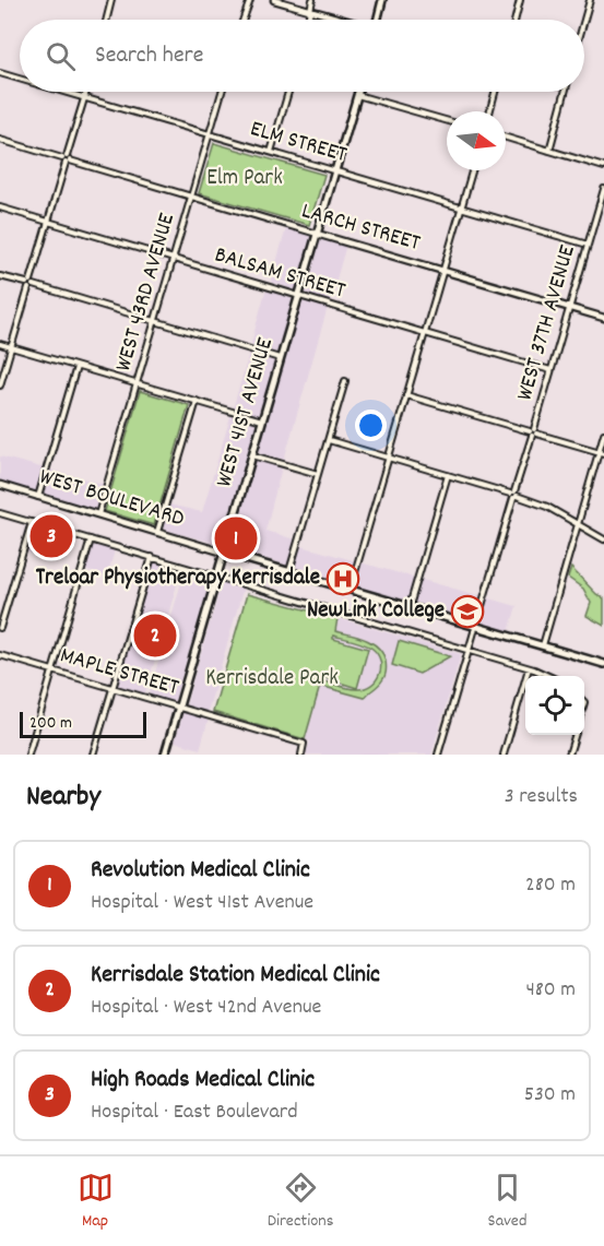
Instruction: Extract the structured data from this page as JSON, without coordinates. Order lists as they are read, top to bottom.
{
  "streets": {
    "main road": ["WEST 41ST AVENUE", "WEST BOULEVARD"],
    "street": [
      "ELM STREET",
      "LARCH STREET",
      "BALSAM STREET",
      "WEST 43RD AVENUE",
      "WEST 37TH AVENUE",
      "MAPLE STREET"
    ]
  },
  "crossings": [
    ["ELM STREET", "WEST 43RD AVENUE"],
    ["ELM STREET", "WEST 37TH AVENUE"],
    ["ELM STREET", "WEST 41ST AVENUE"],
    ["LARCH STREET", "WEST 43RD AVENUE"],
    ["LARCH STREET", "WEST 37TH AVENUE"],
    ["LARCH STREET", "WEST 41ST AVENUE"],
    ["BALSAM STREET", "WEST 43RD AVENUE"],
    ["BALSAM STREET", "WEST 37TH AVENUE"],
    ["BALSAM STREET", "WEST 41ST AVENUE"],
    ["WEST 43RD AVENUE", "WEST BOULEVARD"],
    ["WEST 37TH AVENUE", "WEST BOULEVARD"],
    ["WEST 41ST AVENUE", "WEST BOULEVARD"],
    ["WEST 41ST AVENUE", "MAPLE STREET"]
  ],
  "parks": ["Elm Park", "Kerrisdale Park"],
  "places": {
    "hospital": ["Treloar Physiotherapy Kerrisdale"],
    "school or university": ["NewLink College"]
  },
  "scale_bar": "200 m",
  "north": "right",
  "page": {
    "search": "Search here",
    "pins": ["3", "1", "2"],
    "scale": "200 m",
    "heading": ["Nearby", "3 results"],
    "list": [
      {
        "mark": "1",
        "name": "Revolution Medical Clinic",
        "note": "Hospital · West 41st Avenue",
        "value": "280 m"
      },
      {
        "mark": "2",
        "name": "Kerrisdale Station Medical Clinic",
        "note": "Hospital · West 42nd Avenue",
        "value": "480 m"
      },
      {
        "mark": "3",
        "name": "High Roads Medical Clinic",
        "note": "Hospital · East Boulevard",
        "value": "530 m"
      }
    ],
    "nav": ["Map", "Directions", "Saved"]
  }
}
